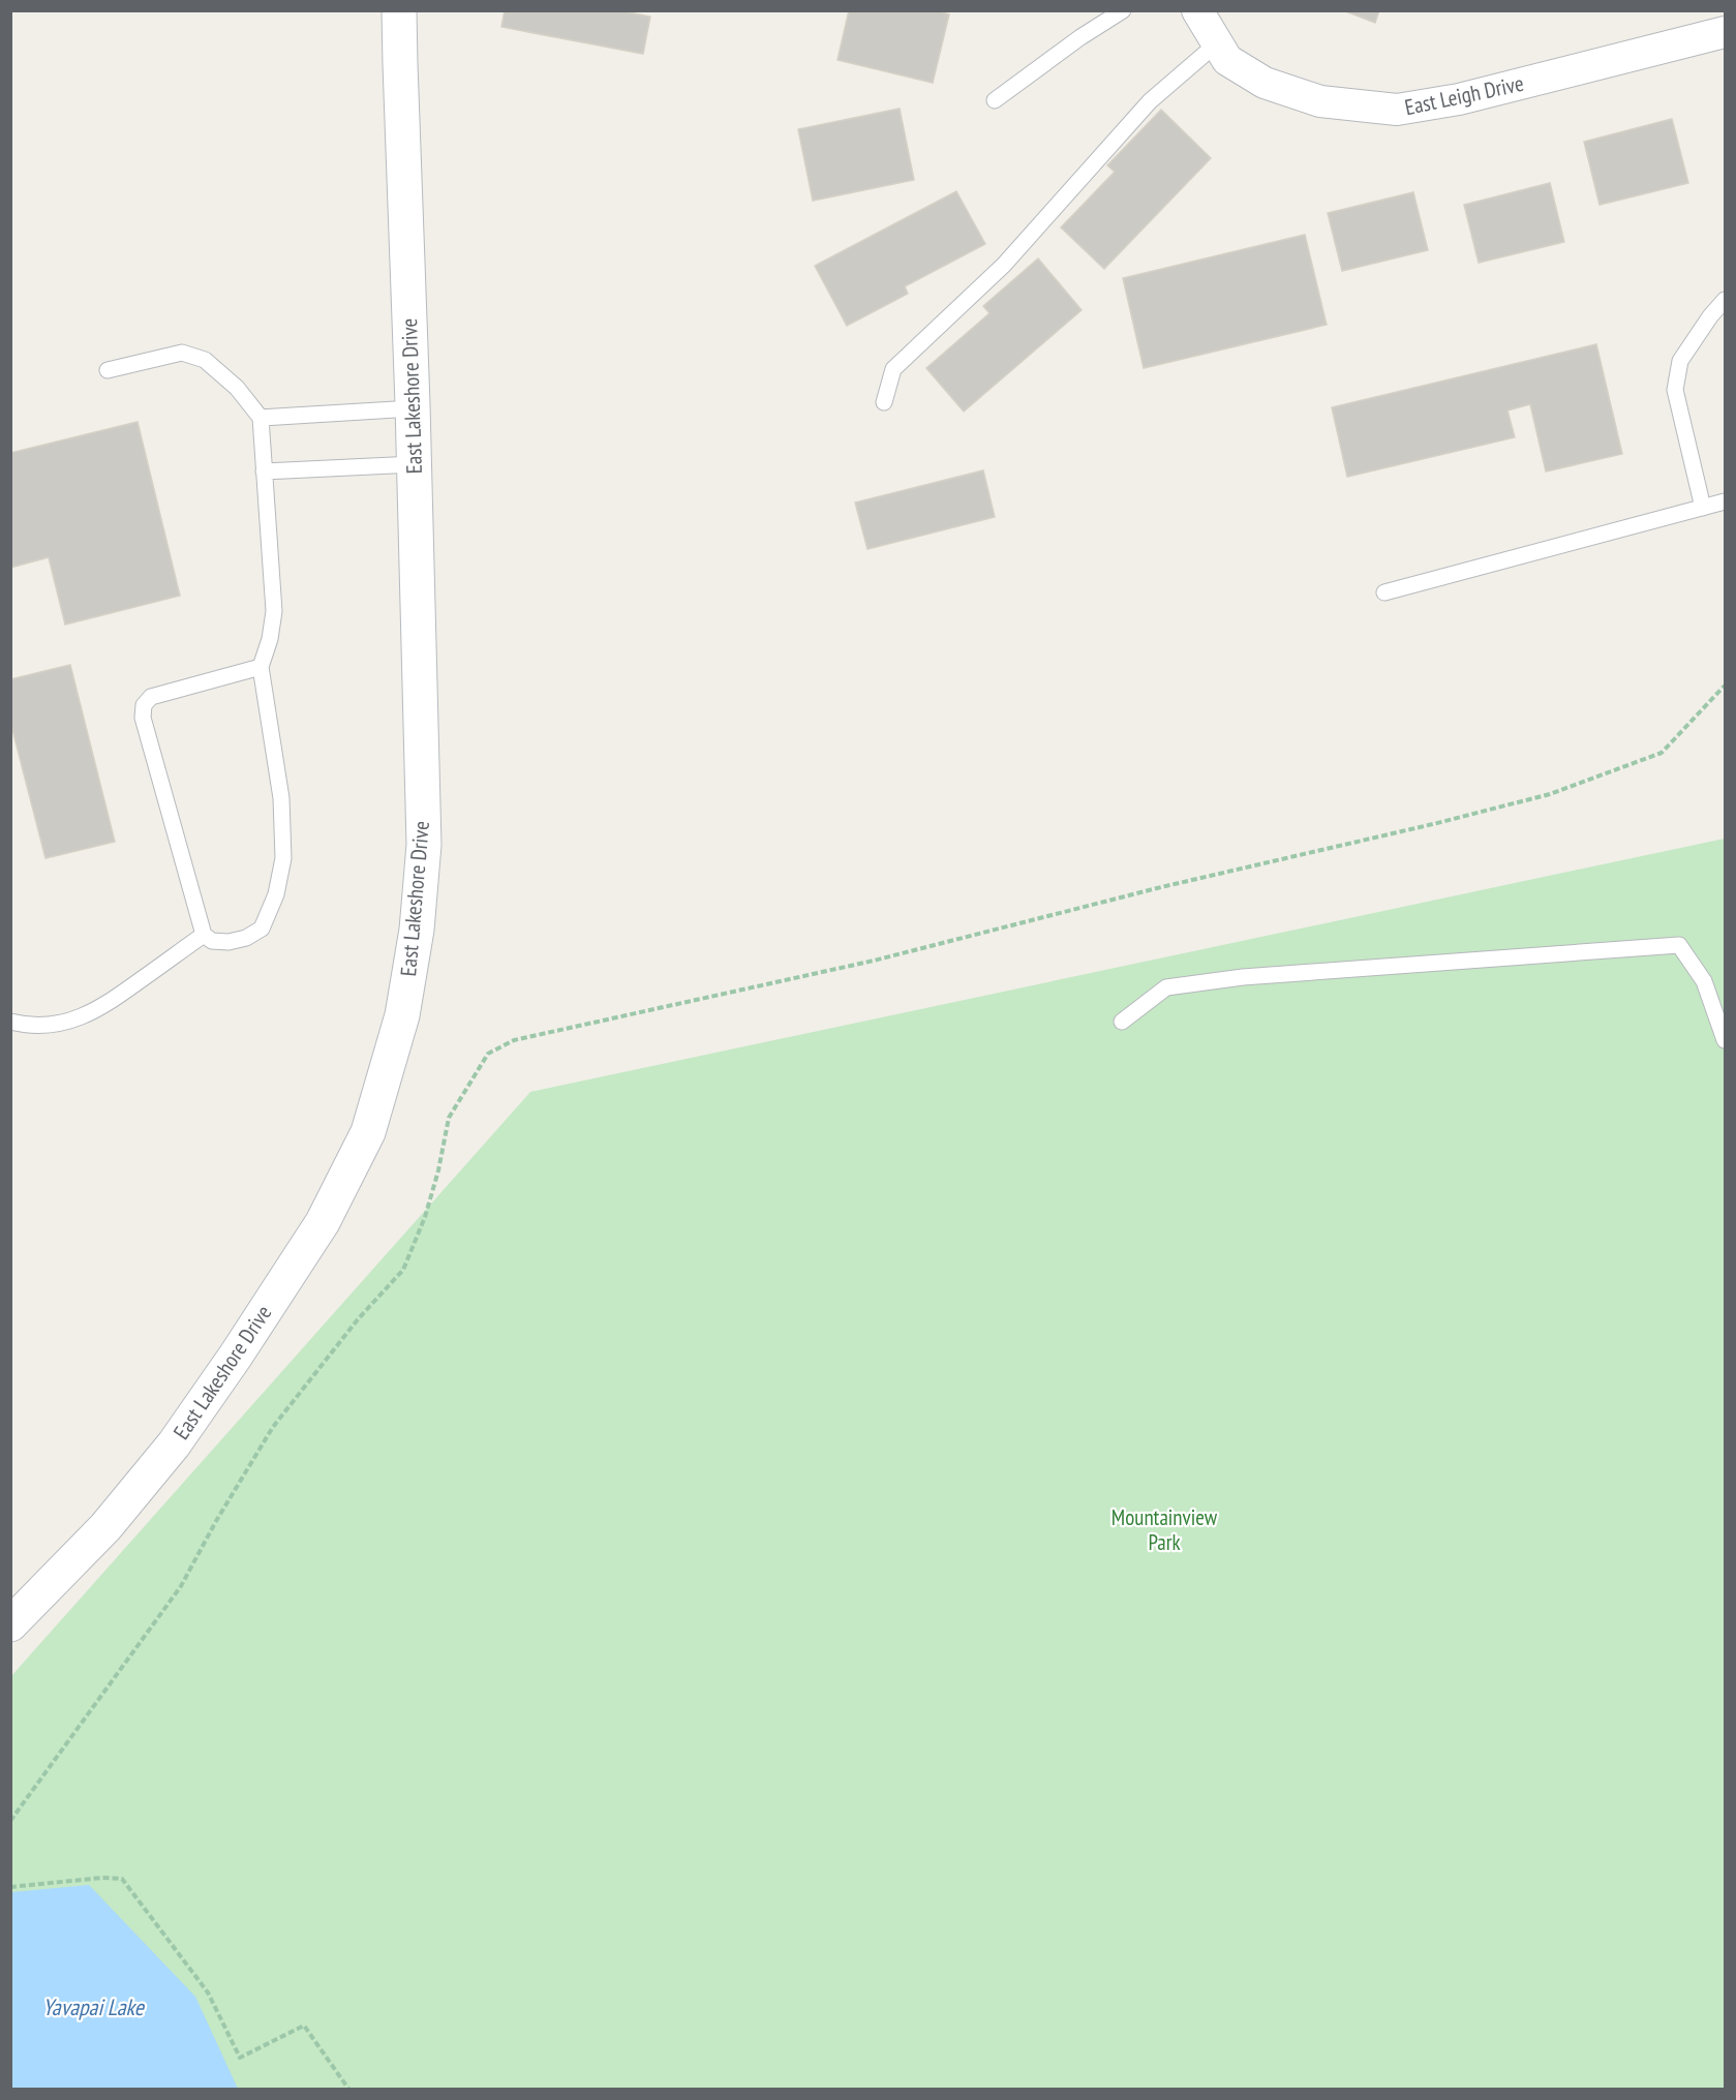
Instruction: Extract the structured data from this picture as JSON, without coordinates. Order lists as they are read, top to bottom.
{
  "streets": {
    "main road": ["East Lakeshore Drive"],
    "street": ["East Leigh Drive"]
  },
  "water": ["Yavapai Lake"],
  "parks": ["Mountainview Park"]
}
